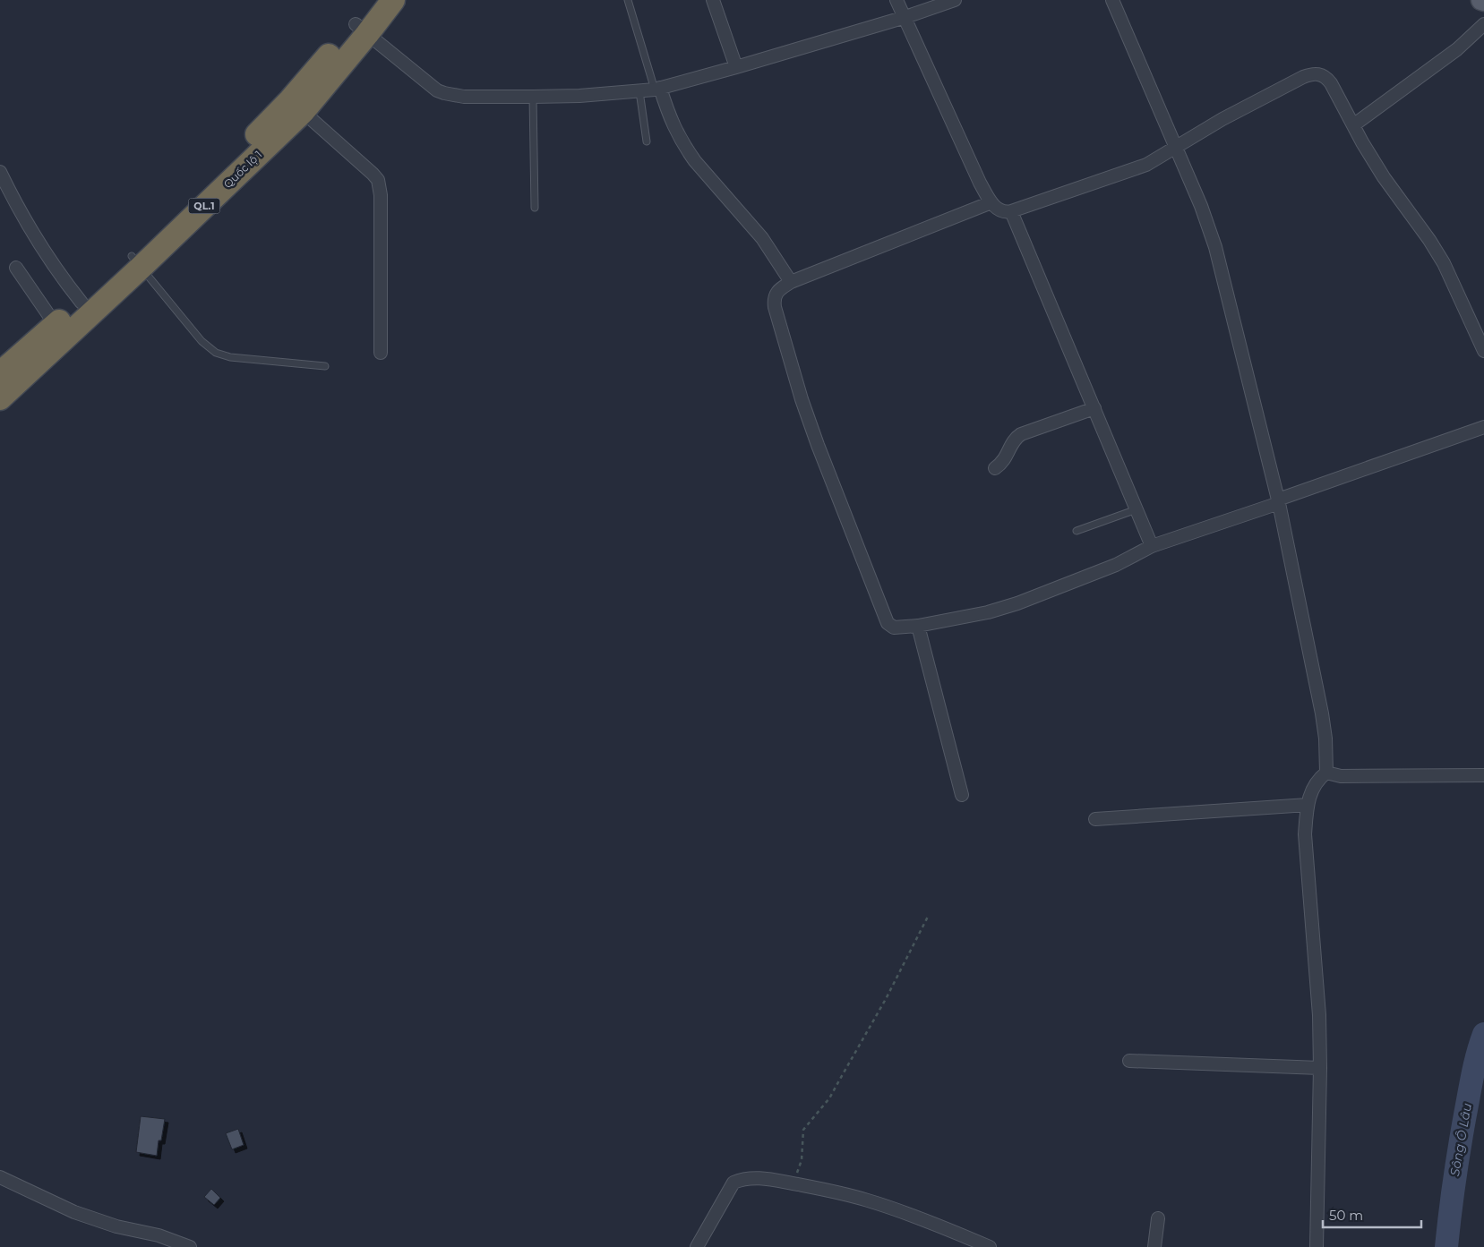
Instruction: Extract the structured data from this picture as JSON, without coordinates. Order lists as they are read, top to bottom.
{
  "streets": {
    "highway": ["Quốc lộ 1", "QL.1"]
  },
  "water": ["Sông Ô Lâu"],
  "scale_bar": "50 m"
}
